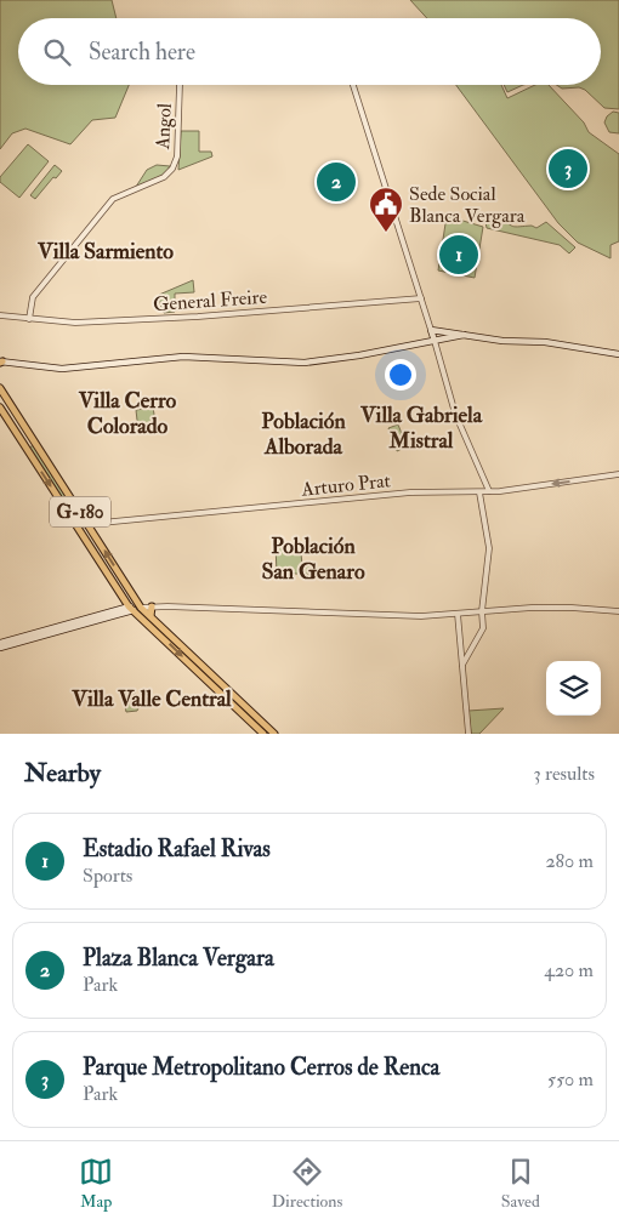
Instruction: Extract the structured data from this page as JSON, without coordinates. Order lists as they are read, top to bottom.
{
  "streets": {
    "main road": ["G-180"],
    "street": ["Angol", "General Freire", "Arturo Prat"]
  },
  "crossings": [
    ["Angol", "General Freire"],
    ["Arturo Prat", "G-180"]
  ],
  "districts": [
    "Villa Sarmiento",
    "Villa Cerro Colorado",
    "Villa Gabriela Mistral",
    "Población Alborada",
    "Población San Genaro",
    "Villa Valle Central"
  ],
  "places": {
    "public building": ["Sede Social Blanca Vergara"]
  },
  "page": {
    "search": "Search here",
    "pins": ["3", "2", "1"],
    "heading": ["Nearby", "3 results"],
    "list": [
      {
        "mark": "1",
        "name": "Estadio Rafael Rivas",
        "note": "Sports",
        "value": "280 m"
      },
      {
        "mark": "2",
        "name": "Plaza Blanca Vergara",
        "note": "Park",
        "value": "420 m"
      },
      {
        "mark": "3",
        "name": "Parque Metropolitano Cerros de Renca",
        "note": "Park",
        "value": "550 m"
      }
    ],
    "nav": ["Map", "Directions", "Saved"]
  }
}
